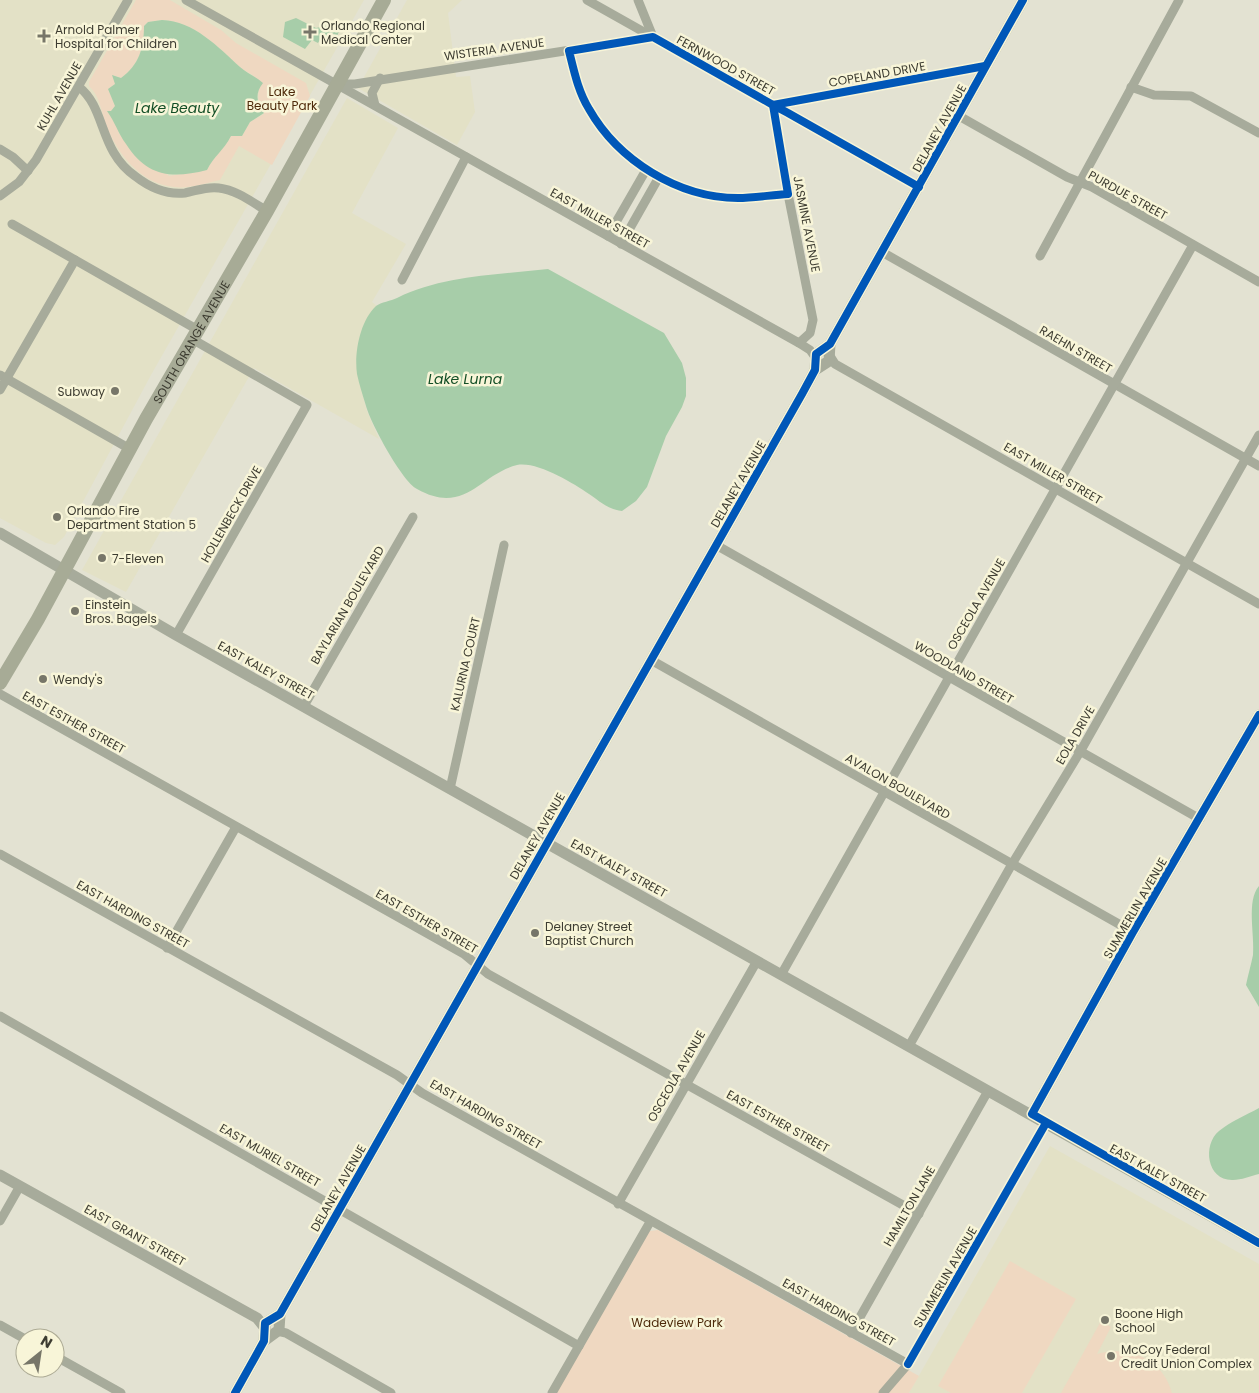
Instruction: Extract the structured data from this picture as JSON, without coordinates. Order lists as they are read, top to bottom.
{
  "streets": {
    "main road": ["SOUTH ORANGE AVENUE"],
    "street": [
      "WISTERIA AVENUE",
      "FERNWOOD STREET",
      "COPELAND DRIVE",
      "KUHL AVENUE",
      "DELANEY AVENUE",
      "PURDUE STREET",
      "EAST MILLER STREET",
      "JASMINE AVENUE",
      "RAEHN STREET",
      "HOLLENBECK DRIVE",
      "OSCEOLA AVENUE",
      "BAYLARIAN BOULEVARD",
      "KALURNA COURT",
      "EAST KALEY STREET",
      "WOODLAND STREET",
      "EAST ESTHER STREET",
      "EOLA DRIVE",
      "AVALON BOULEVARD",
      "SUMMERLIN AVENUE",
      "EAST HARDING STREET",
      "EAST MURIEL STREET",
      "HAMILTON LANE",
      "EAST GRANT STREET"
    ]
  },
  "crossings": [
    ["WISTERIA AVENUE", "FERNWOOD STREET"],
    ["WISTERIA AVENUE", "SOUTH ORANGE AVENUE"],
    ["FERNWOOD STREET", "COPELAND DRIVE"],
    ["FERNWOOD STREET", "DELANEY AVENUE"],
    ["FERNWOOD STREET", "JASMINE AVENUE"],
    ["COPELAND DRIVE", "DELANEY AVENUE"],
    ["COPELAND DRIVE", "JASMINE AVENUE"],
    ["DELANEY AVENUE", "PURDUE STREET"],
    ["DELANEY AVENUE", "EAST MILLER STREET"],
    ["DELANEY AVENUE", "RAEHN STREET"],
    ["DELANEY AVENUE", "EAST KALEY STREET"],
    ["DELANEY AVENUE", "WOODLAND STREET"],
    ["DELANEY AVENUE", "EAST ESTHER STREET"],
    ["DELANEY AVENUE", "AVALON BOULEVARD"],
    ["DELANEY AVENUE", "EAST HARDING STREET"],
    ["DELANEY AVENUE", "EAST MURIEL STREET"],
    ["DELANEY AVENUE", "EAST GRANT STREET"],
    ["PURDUE STREET", "OSCEOLA AVENUE"],
    ["EAST MILLER STREET", "JASMINE AVENUE"],
    ["EAST MILLER STREET", "OSCEOLA AVENUE"],
    ["EAST MILLER STREET", "EOLA DRIVE"],
    ["SOUTH ORANGE AVENUE", "HOLLENBECK DRIVE"],
    ["SOUTH ORANGE AVENUE", "EAST KALEY STREET"],
    ["RAEHN STREET", "OSCEOLA AVENUE"],
    ["RAEHN STREET", "EOLA DRIVE"],
    ["HOLLENBECK DRIVE", "EAST KALEY STREET"],
    ["OSCEOLA AVENUE", "EAST KALEY STREET"],
    ["OSCEOLA AVENUE", "WOODLAND STREET"],
    ["OSCEOLA AVENUE", "EAST ESTHER STREET"],
    ["OSCEOLA AVENUE", "AVALON BOULEVARD"],
    ["OSCEOLA AVENUE", "EAST HARDING STREET"],
    ["BAYLARIAN BOULEVARD", "EAST KALEY STREET"],
    ["KALURNA COURT", "EAST KALEY STREET"],
    ["EAST KALEY STREET", "EOLA DRIVE"],
    ["EAST KALEY STREET", "SUMMERLIN AVENUE"],
    ["EAST KALEY STREET", "HAMILTON LANE"],
    ["WOODLAND STREET", "EOLA DRIVE"],
    ["WOODLAND STREET", "SUMMERLIN AVENUE"],
    ["EAST ESTHER STREET", "HAMILTON LANE"],
    ["EOLA DRIVE", "AVALON BOULEVARD"],
    ["AVALON BOULEVARD", "SUMMERLIN AVENUE"],
    ["SUMMERLIN AVENUE", "EAST HARDING STREET"],
    ["EAST HARDING STREET", "HAMILTON LANE"]
  ],
  "water": ["Lake Beauty", "Lake Lurna"],
  "parks": ["Lake Beauty Park", "Wadeview Park"],
  "places": {
    "health": ["Orlando Regional Medical Center", "Arnold Palmer Hospital for Children"],
    "other": [
      "Subway",
      "Orlando Fire Department Station 5",
      "7-Eleven",
      "Einstein Bros. Bagels",
      "Wendy's",
      "Delaney Street Baptist Church",
      "Boone High School",
      "McCoy Federal Credit Union Complex"
    ]
  },
  "north": "top right"
}
